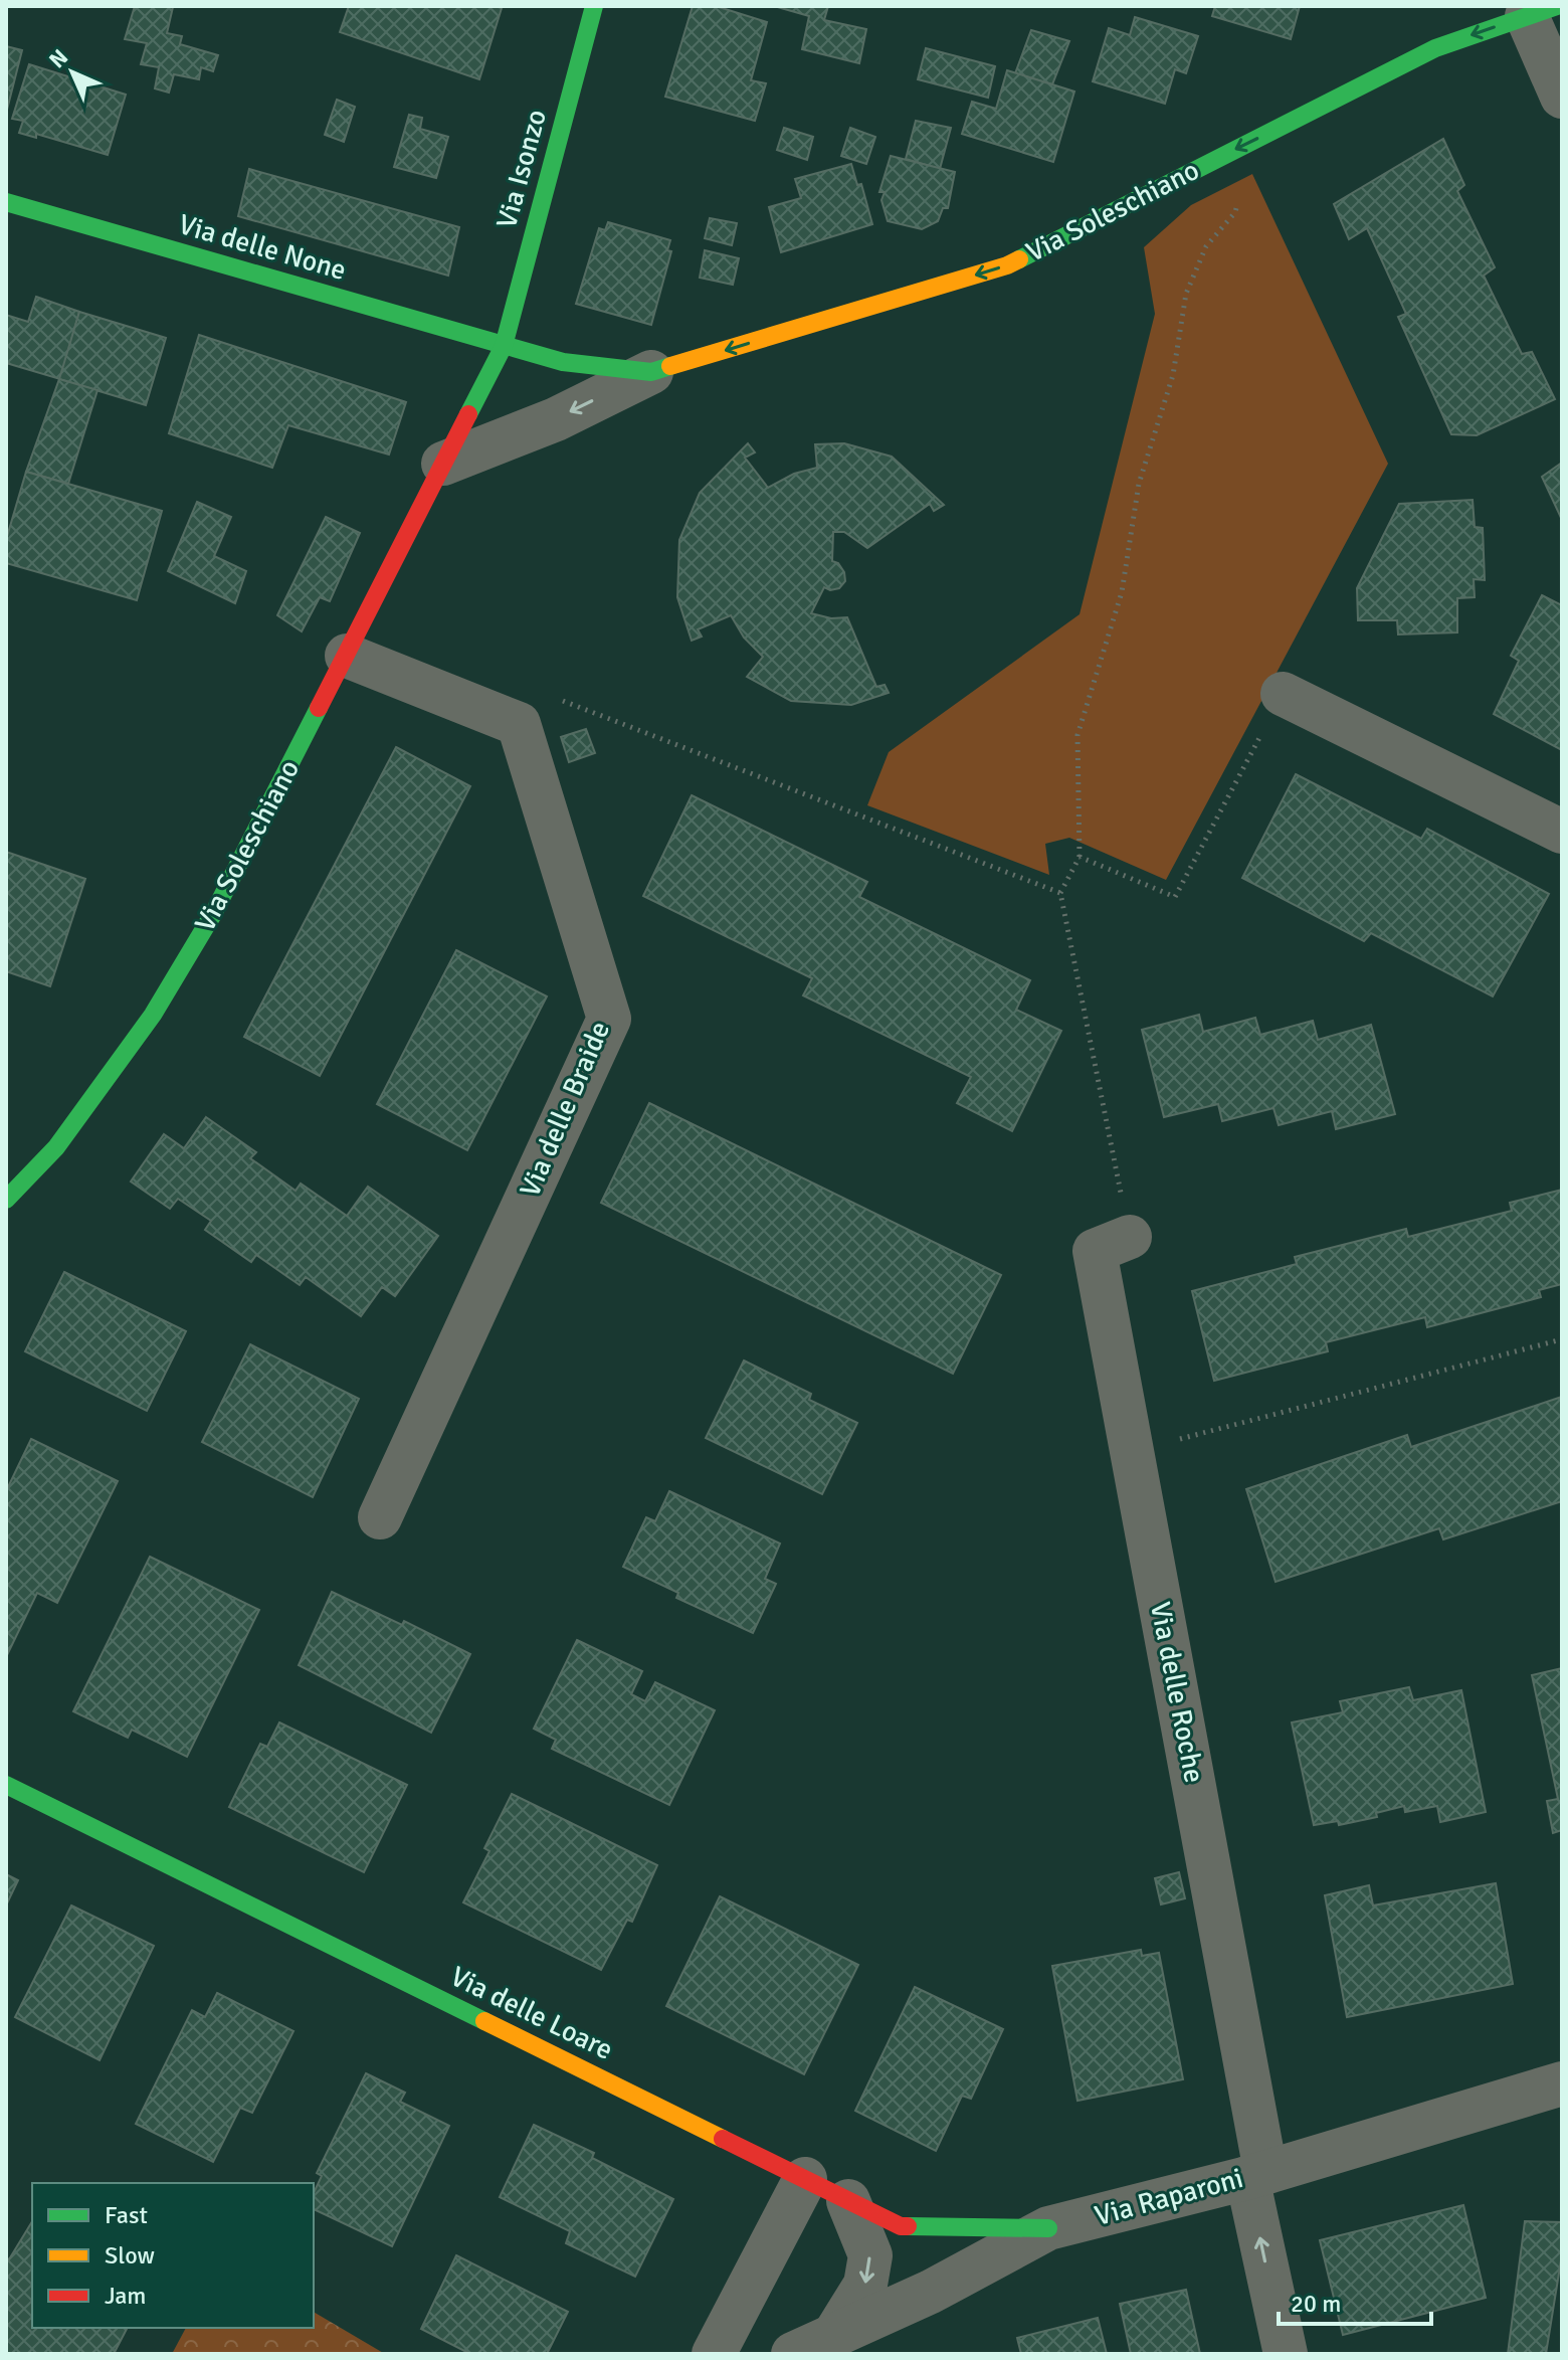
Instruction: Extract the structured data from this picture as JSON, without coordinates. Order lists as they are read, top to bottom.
{
  "streets": {
    "street": [
      "Via Isonzo",
      "Via Soleschiano",
      "Via delle None",
      "Via delle Braide",
      "Via delle Roche",
      "Via delle Loare",
      "Via Raparoni"
    ]
  },
  "crossings": [
    ["Via Isonzo", "Via Soleschiano"],
    ["Via Isonzo", "Via delle None"],
    ["Via Soleschiano", "Via delle None"],
    ["Via Soleschiano", "Via delle Braide"],
    ["Via delle Roche", "Via Raparoni"],
    ["Via delle Loare", "Via Raparoni"]
  ],
  "one_way": ["Via Soleschiano"],
  "legend": ["Fast", "Slow", "Jam"],
  "scale_bar": "20 m",
  "north": "top left"
}
